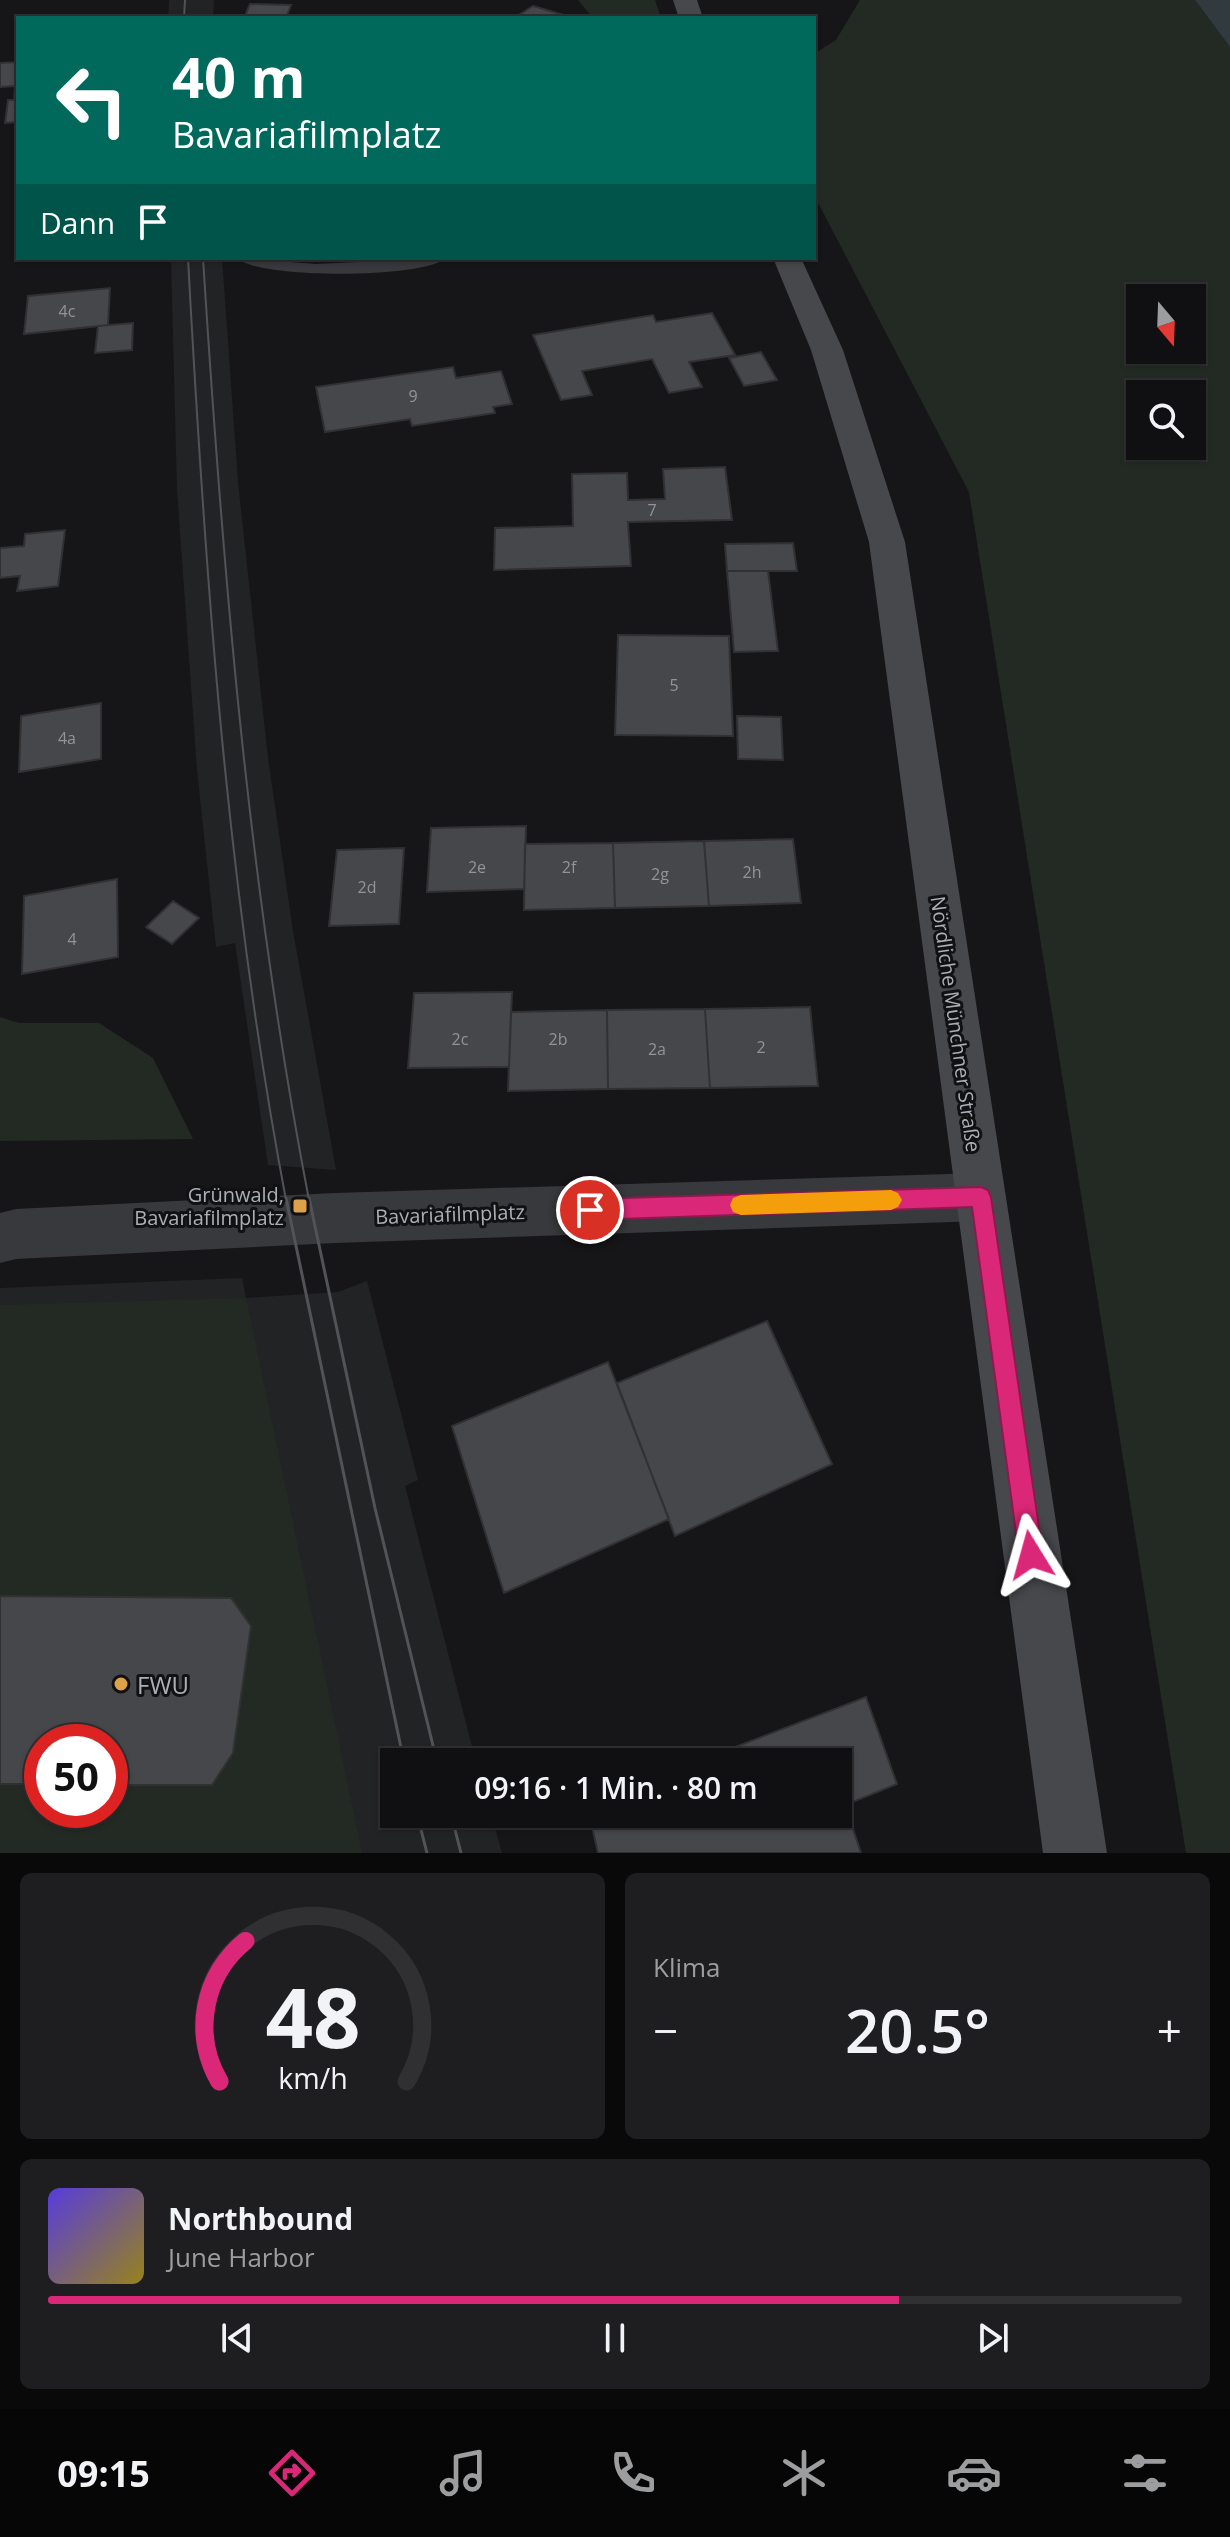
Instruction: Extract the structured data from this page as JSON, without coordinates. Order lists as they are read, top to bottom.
{
  "streets": {
    "main road": ["Nördliche Münchner Straße"],
    "street": ["Bavariafilmplatz"]
  },
  "crossings": [
    ["Nördliche Münchner Straße", "Bavariafilmplatz"]
  ],
  "places": {
    "transit": ["Grünwald, Bavariafilmplatz"],
    "other": ["FWU"]
  },
  "house_numbers": [
    "4c",
    "9",
    "7",
    "5",
    "4a",
    "2e",
    "2f",
    "2h",
    "2g",
    "2d",
    "4",
    "2c",
    "2b",
    "2",
    "2a"
  ],
  "north": "bottom",
  "page": {
    "turn": ["40 m", "Bavariafilmplatz"],
    "then": "Dann",
    "limit": "50",
    "trip": "09:16 · 1 Min. · 80 m",
    "tile": "Klima",
    "heat": ["−", "20.5°", "+"],
    "song": ["Northbound", "June Harbor"],
    "tabs": "09:15",
    "gauge": ["48", "km/h"]
  }
}
